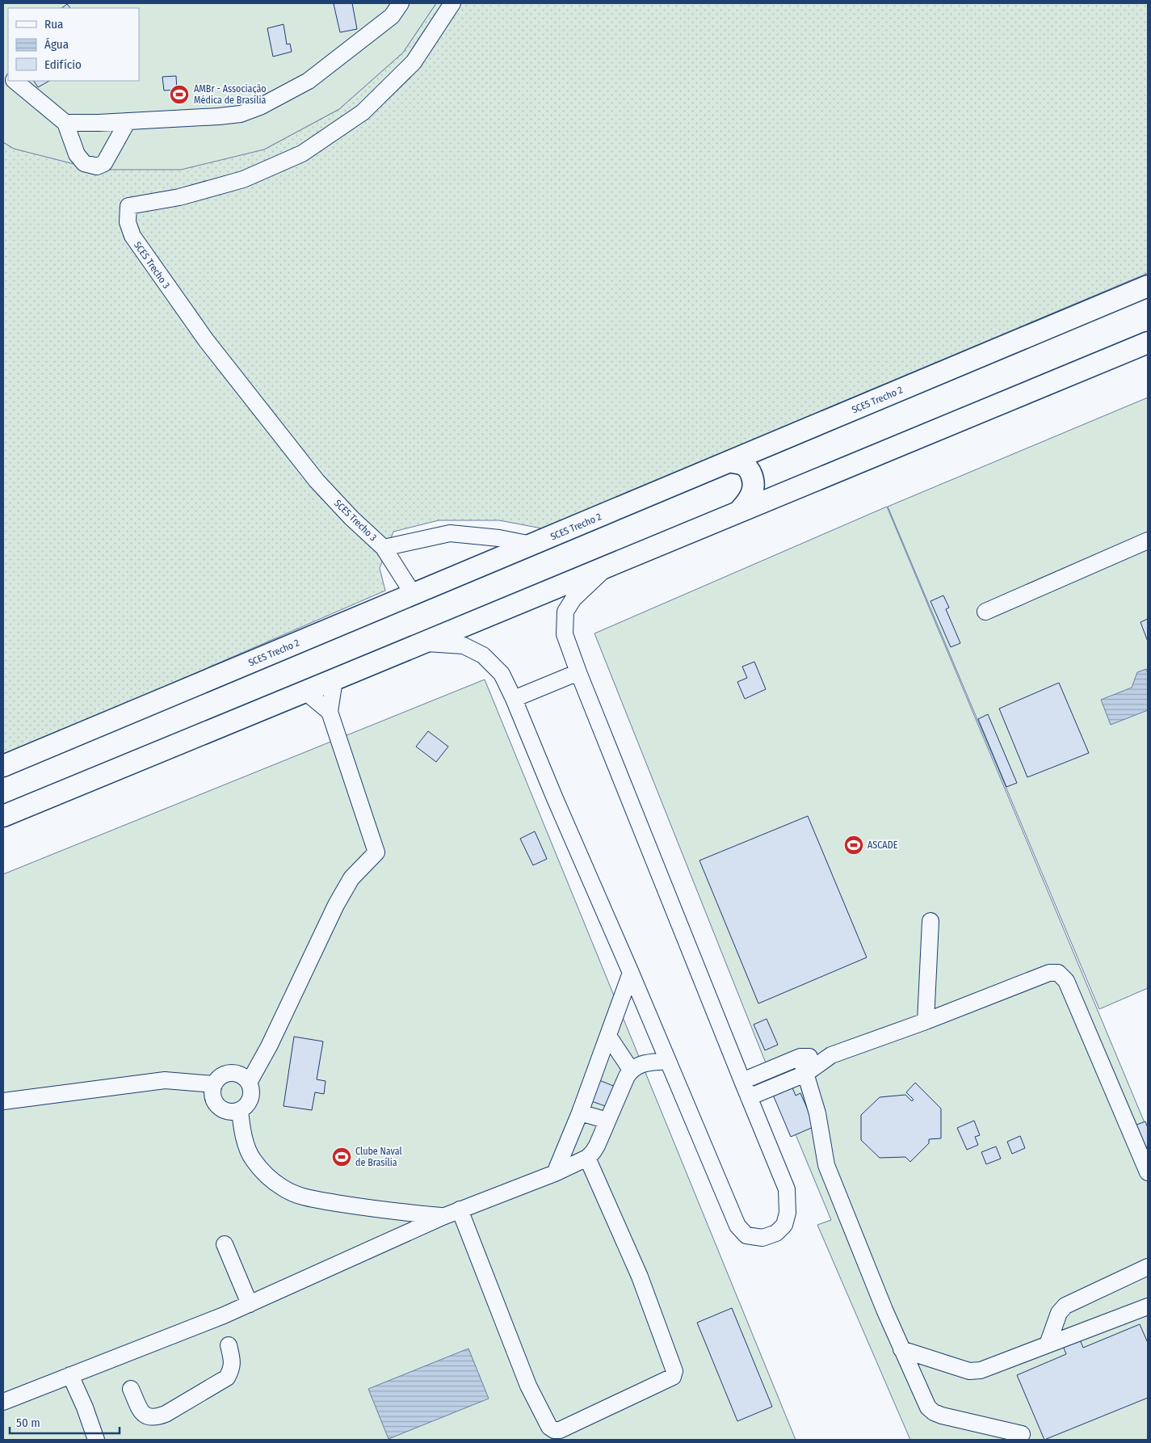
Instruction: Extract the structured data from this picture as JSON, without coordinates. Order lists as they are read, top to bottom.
{
  "streets": {
    "main road": ["SCES Trecho 2"],
    "street": ["SCES Trecho 3"]
  },
  "crossings": [
    ["SCES Trecho 3", "SCES Trecho 2"]
  ],
  "places": {
    "sports": ["AMBr - Associação Médica de Brasília", "ASCADE", "Clube Naval de Brasília"]
  },
  "legend": ["Rua", "Água", "Edifício"],
  "scale_bar": "50 m"
}
